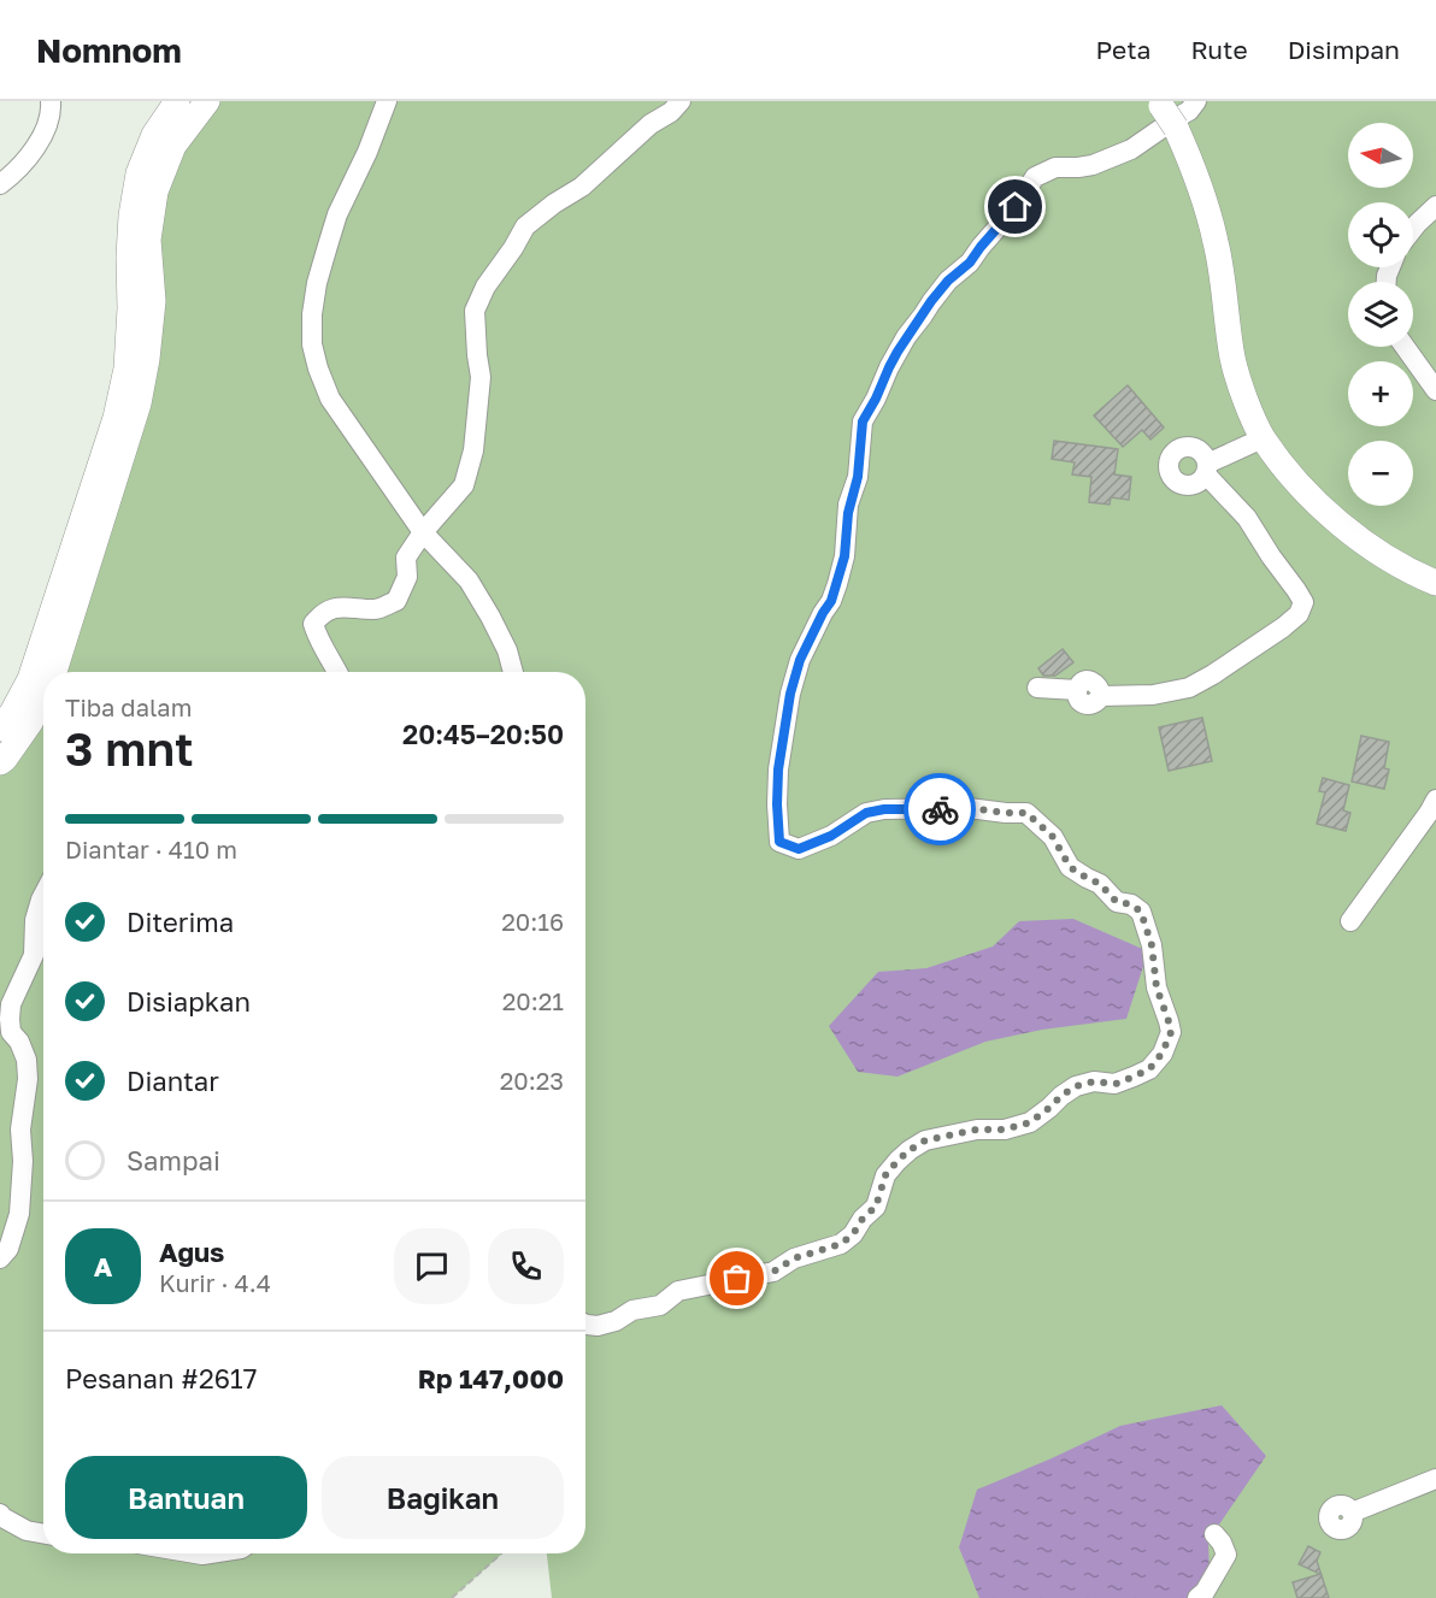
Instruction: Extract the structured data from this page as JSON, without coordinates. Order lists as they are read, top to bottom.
{
  "north": "left",
  "page": {
    "header": "Nomnom",
    "nav": ["Peta", "Rute", "Disimpan"],
    "map_buttons": ["+", "−"],
    "heading": ["3 mnt", "Tiba dalam", "20:45–20:50"],
    "panel": [
      "Agus",
      "Kurir · 4.4",
      "Pesanan #2617",
      "Rp 147,000"
    ],
    "bar": "Diantar · 410 m",
    "list": [
      ["Diterima", "20:16"],
      ["Disiapkan", "20:21"],
      ["Diantar", "20:23"],
      "Sampai"
    ],
    "round": "A",
    "buttons": ["Bantuan", "Bagikan"]
  }
}
